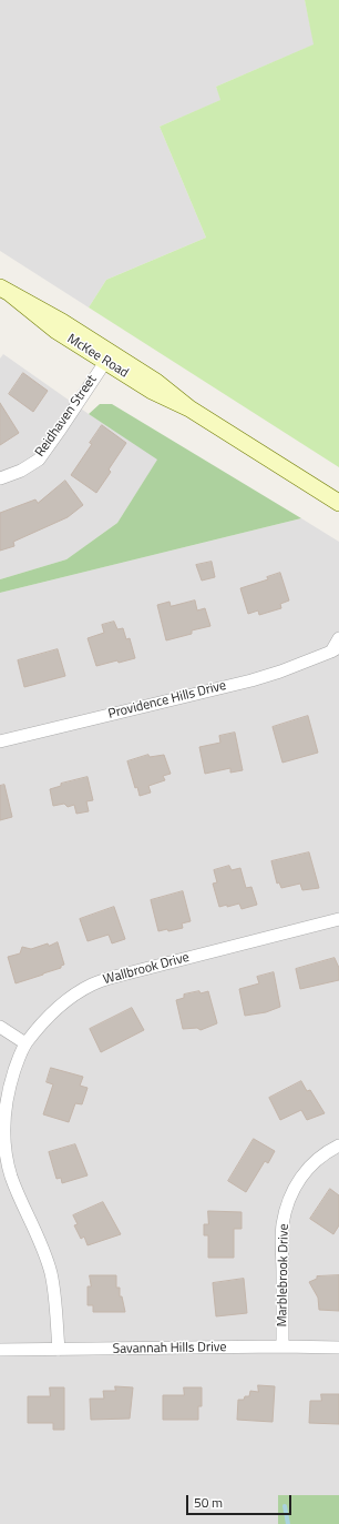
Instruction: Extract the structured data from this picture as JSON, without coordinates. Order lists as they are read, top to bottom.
{
  "streets": {
    "street": [
      "McKee Road",
      "Reidhaven Street",
      "Providence Hills Drive",
      "Wallbrook Drive",
      "Marblebrook Drive",
      "Savannah Hills Drive"
    ]
  },
  "crossings": [
    ["McKee Road", "Reidhaven Street"],
    ["Wallbrook Drive", "Savannah Hills Drive"],
    ["Marblebrook Drive", "Savannah Hills Drive"]
  ],
  "scale_bar": "50 m"
}
